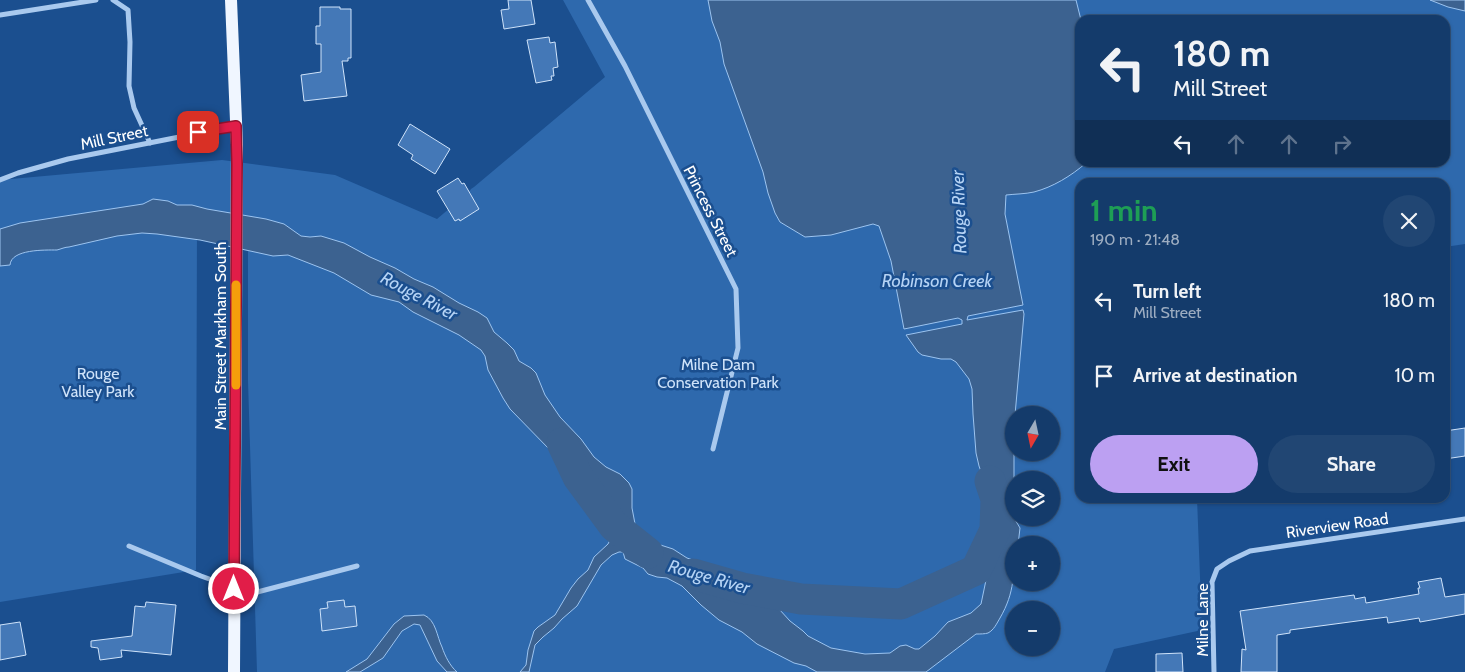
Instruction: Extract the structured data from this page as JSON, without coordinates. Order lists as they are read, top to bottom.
{
  "streets": {
    "main road": ["Main Street Markham South"],
    "street": [
      "Mill Street",
      "Princess Street",
      "Riverview Road",
      "Milne Lane"
    ]
  },
  "crossings": [
    ["Mill Street", "Main Street Markham South"],
    ["Riverview Road", "Milne Lane"]
  ],
  "water": ["Rouge River", "Robinson Creek"],
  "parks": ["Milne Dam Conservation Park", "Rouge Valley Park"],
  "north": "bottom",
  "page": {
    "turn": ["180 m", "Mill Street"],
    "heading": ["1 min", "190 m · 21:48"],
    "list": [
      {
        "name": "Turn left",
        "note": "Mill Street",
        "value": "180 m"
      },
      {
        "name": "Arrive at destination",
        "value": "10 m"
      }
    ],
    "map_buttons": ["+", "−"],
    "buttons": ["Exit", "Share"]
  }
}
